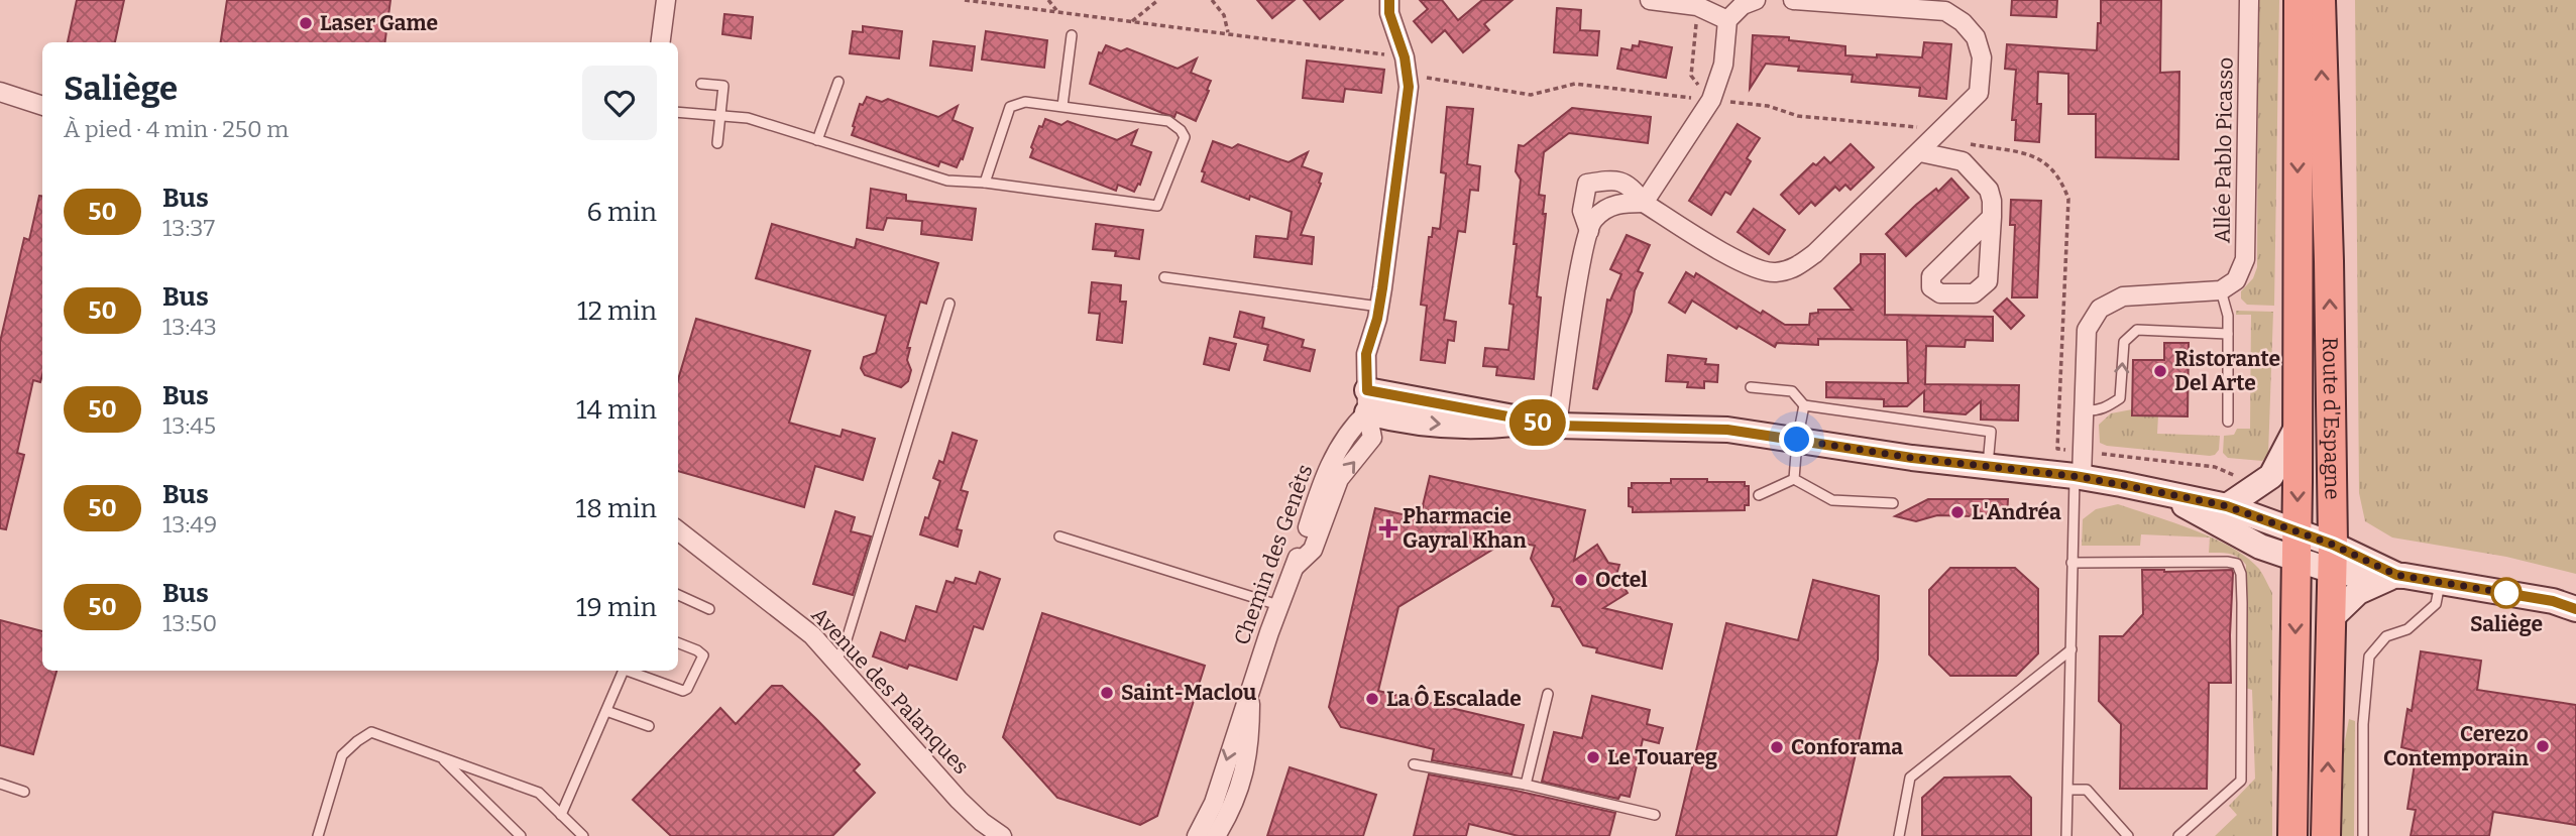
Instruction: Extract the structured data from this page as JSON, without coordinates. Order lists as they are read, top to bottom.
{
  "streets": {
    "main road": ["Route d'Espagne"],
    "street": ["Allée Pablo Picasso", "Chemin des Genêts", "Avenue des Palanques"]
  },
  "places": {
    "other": [
      "Laser Game",
      "Ristorante Del Arte",
      "L'Andréa",
      "Octel",
      "Saliège",
      "Saint-Maclou",
      "La Ô Escalade",
      "Cerezo Contemporain",
      "Conforama",
      "Le Touareg"
    ],
    "health": ["Pharmacie Gayral Khan"]
  },
  "lines": ["bus line 50"],
  "page": {
    "on_map": "50",
    "heading": ["Saliège", "À pied · 4 min · 250 m"],
    "list": [
      {
        "mark": "50",
        "name": "Bus",
        "note": "13:37",
        "value": "6 min"
      },
      {
        "mark": "50",
        "name": "Bus",
        "note": "13:43",
        "value": "12 min"
      },
      {
        "mark": "50",
        "name": "Bus",
        "note": "13:45",
        "value": "14 min"
      },
      {
        "mark": "50",
        "name": "Bus",
        "note": "13:49",
        "value": "18 min"
      },
      {
        "mark": "50",
        "name": "Bus",
        "note": "13:50",
        "value": "19 min"
      }
    ]
  }
}
